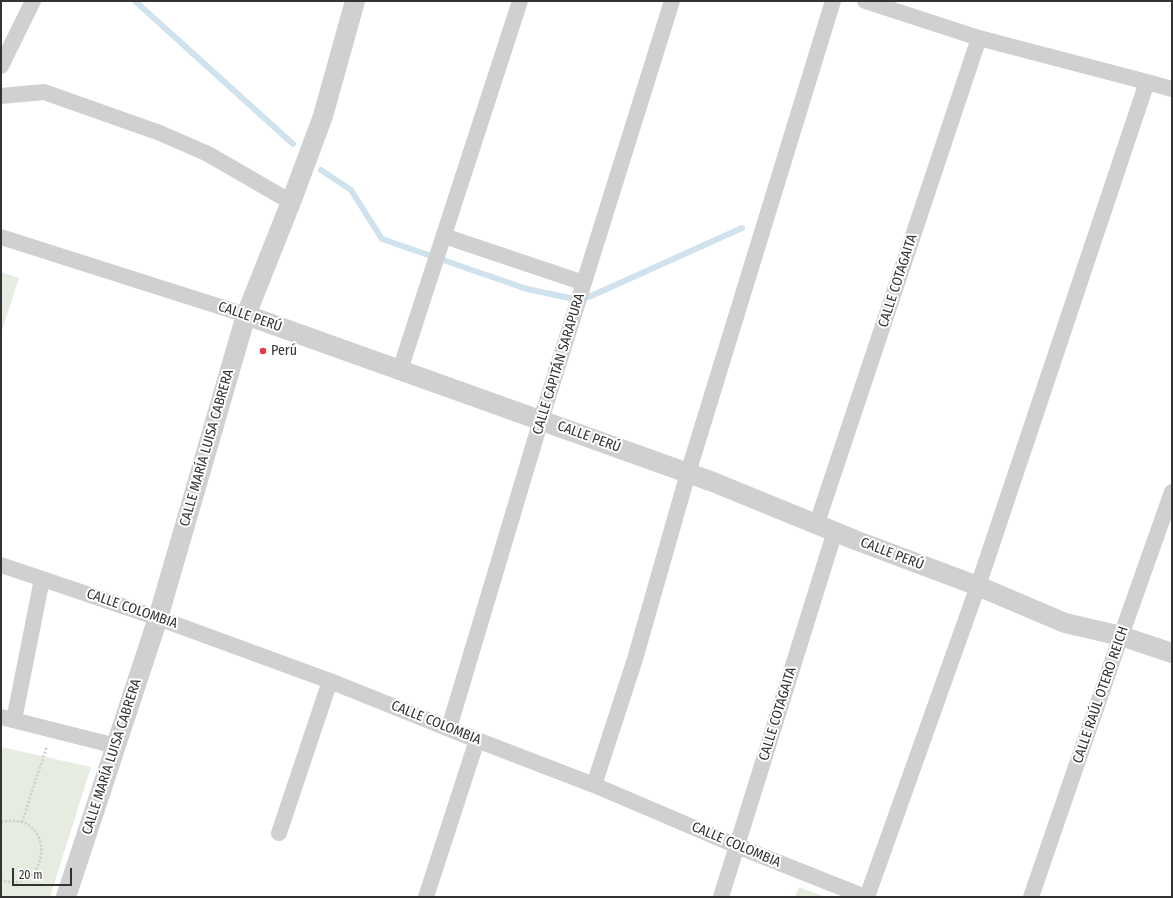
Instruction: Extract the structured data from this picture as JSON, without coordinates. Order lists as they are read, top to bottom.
{
  "streets": {
    "street": [
      "CALLE COTAGAITA",
      "CALLE PERÚ",
      "CALLE CAPITÁN SARAPURA",
      "CALLE MARÍA LUISA CABRERA",
      "CALLE COLOMBIA",
      "CALLE RAÚL OTERO REICH"
    ]
  },
  "crossings": [
    ["CALLE COTAGAITA", "CALLE PERÚ"],
    ["CALLE COTAGAITA", "CALLE COLOMBIA"],
    ["CALLE PERÚ", "CALLE CAPITÁN SARAPURA"],
    ["CALLE PERÚ", "CALLE MARÍA LUISA CABRERA"],
    ["CALLE PERÚ", "CALLE RAÚL OTERO REICH"],
    ["CALLE CAPITÁN SARAPURA", "CALLE COLOMBIA"],
    ["CALLE MARÍA LUISA CABRERA", "CALLE COLOMBIA"]
  ],
  "places": ["Perú"],
  "scale_bar": "20 m"
}
